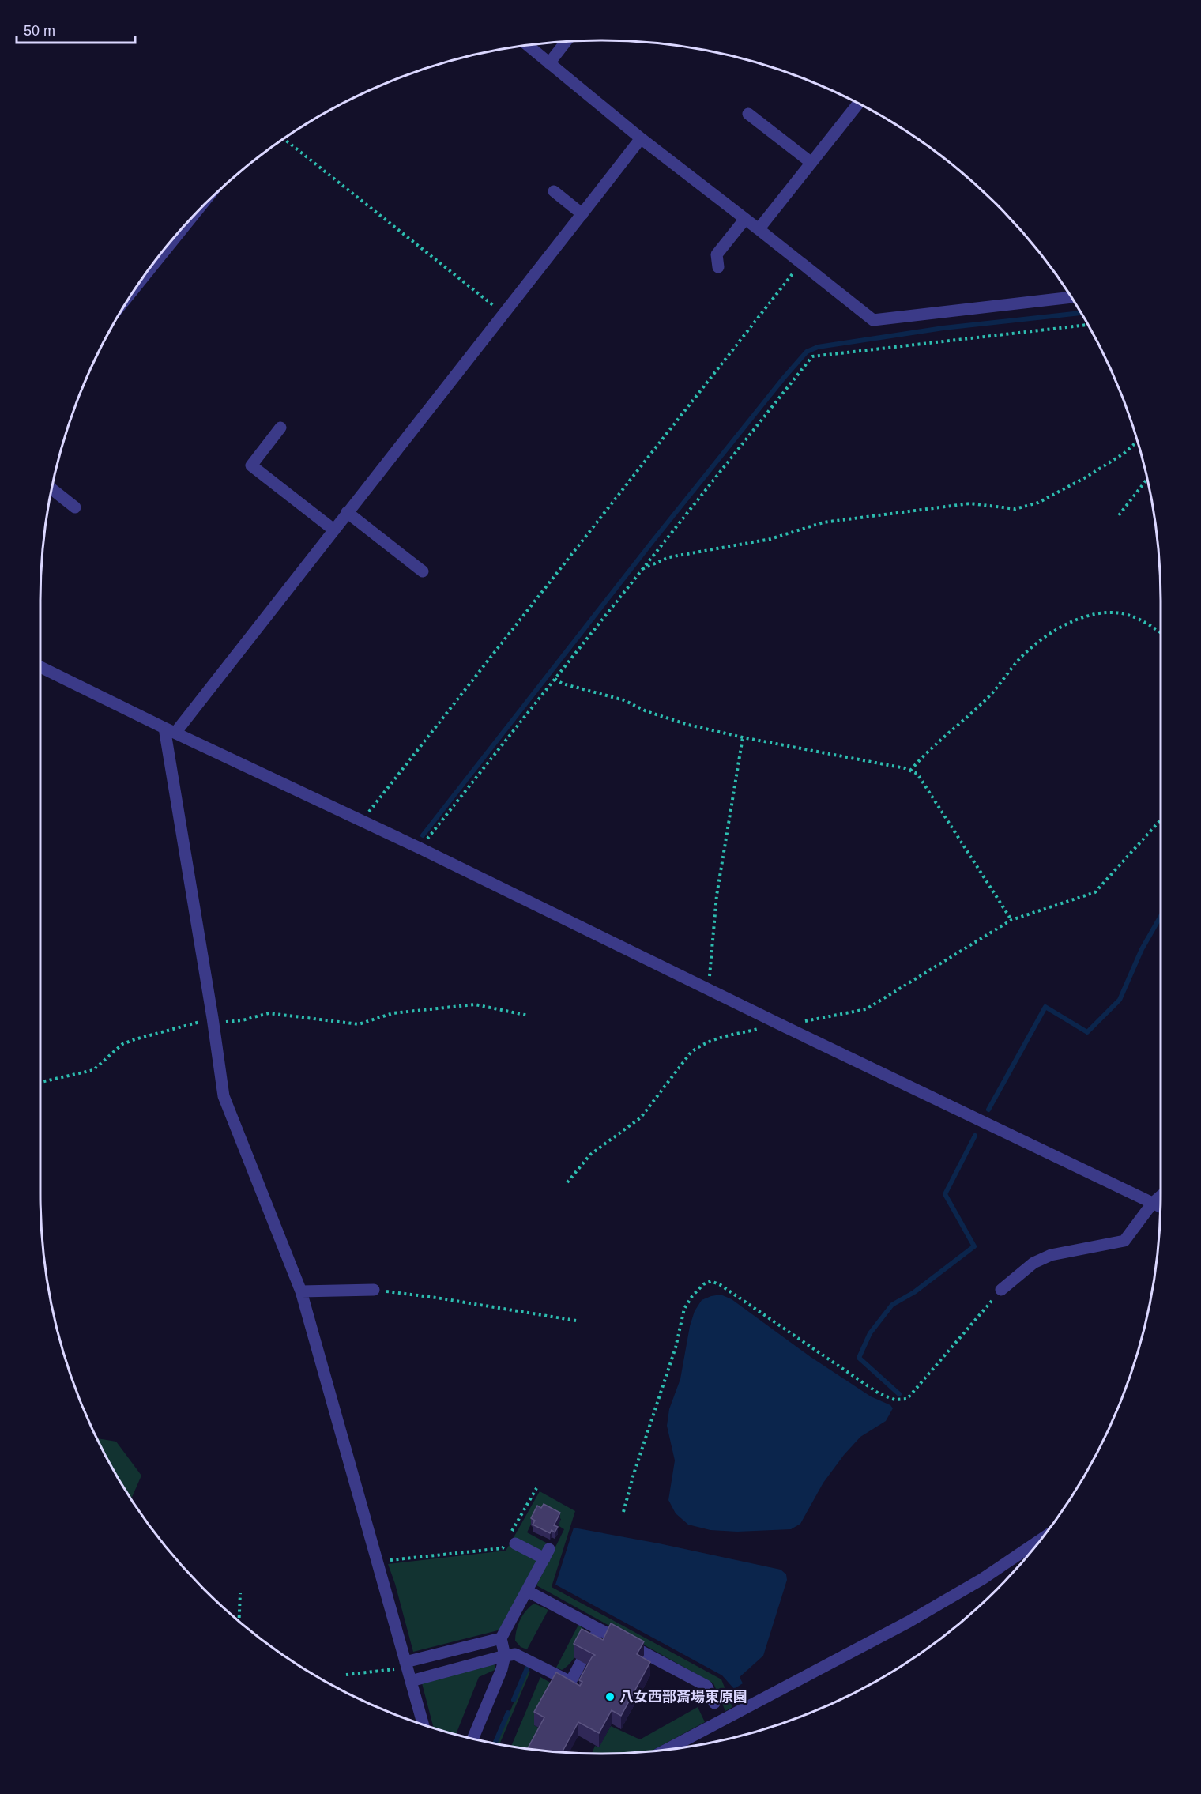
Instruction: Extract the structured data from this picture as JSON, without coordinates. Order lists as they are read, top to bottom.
{
  "places": ["八女西部斎場東原園"],
  "scale_bar": "50 m"
}
